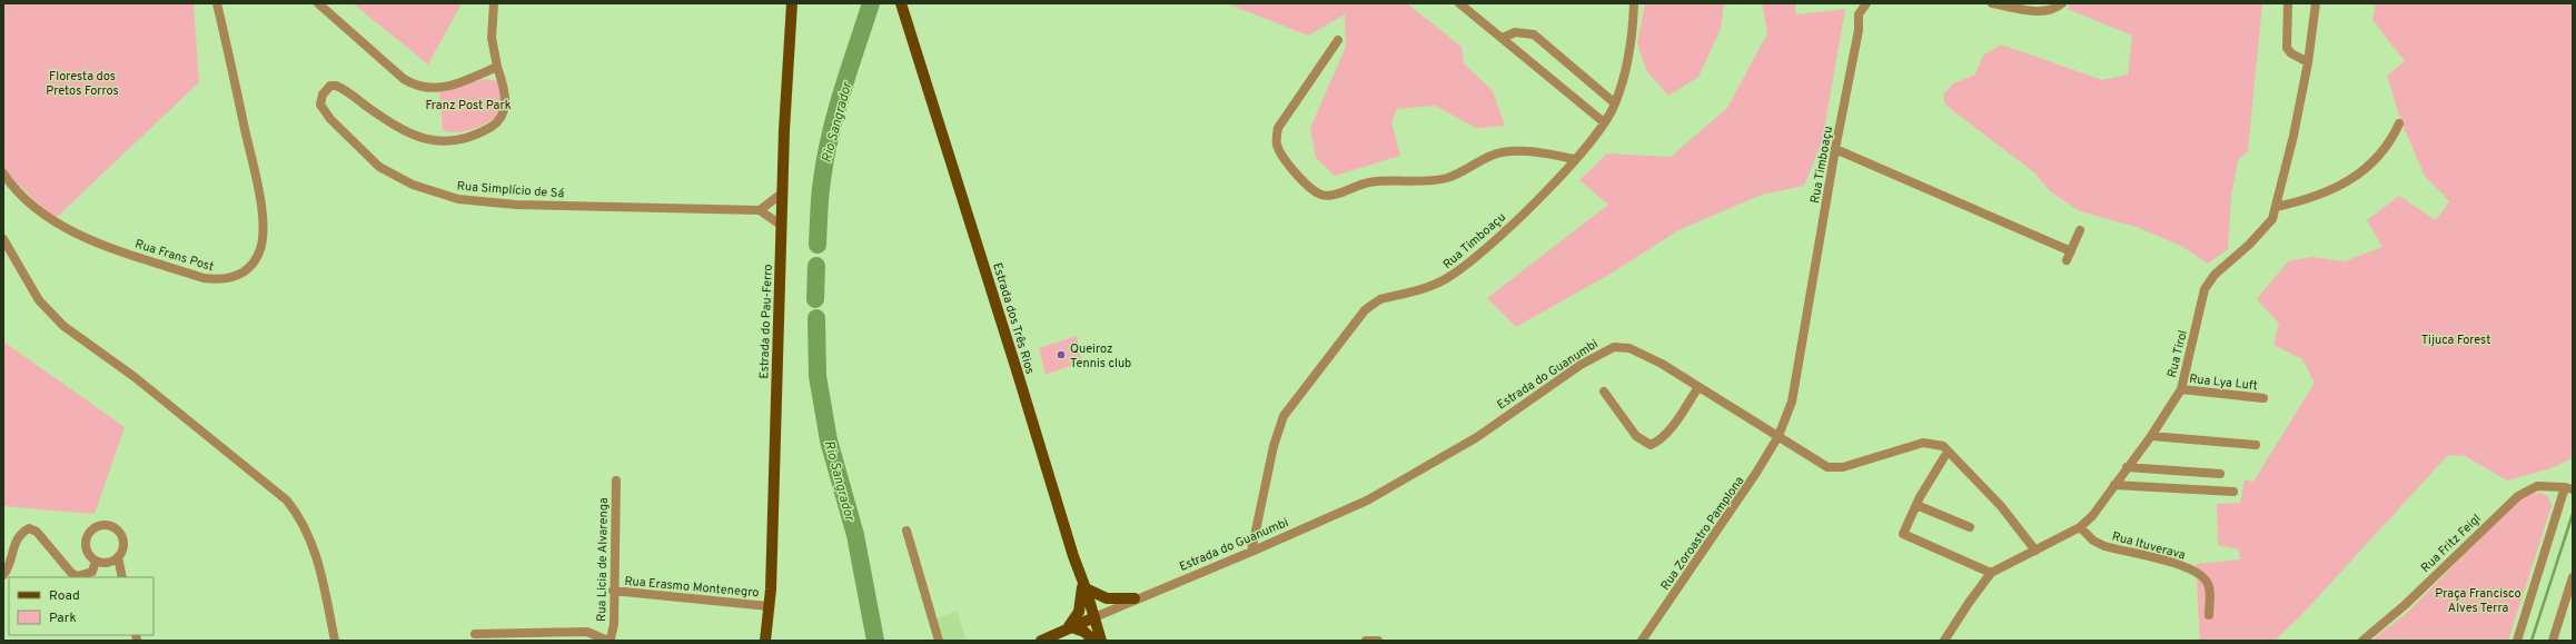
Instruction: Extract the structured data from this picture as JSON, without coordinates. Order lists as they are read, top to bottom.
{
  "streets": {
    "main road": ["Estrada dos Três Rios", "Estrada do Pau-Ferro", "Estrada do Guanumbi"],
    "street": [
      "Rua Timboaçu",
      "Rua Simplício de Sá",
      "Rua Frans Post",
      "Rua Tirol",
      "Rua Lya Luft",
      "Rua Zoroastro Pamplona",
      "Rua Fritz Feigl",
      "Rua Ituverava",
      "Rua Licia de Alvarenga",
      "Rua Erasmo Montenegro"
    ]
  },
  "crossings": [
    ["Rua Timboaçu", "Estrada do Guanumbi"],
    ["Rua Timboaçu", "Rua Zoroastro Pamplona"],
    ["Estrada dos Três Rios", "Estrada do Guanumbi"],
    ["Estrada do Pau-Ferro", "Rua Erasmo Montenegro"],
    ["Rua Tirol", "Estrada do Guanumbi"],
    ["Rua Tirol", "Rua Lya Luft"],
    ["Rua Tirol", "Rua Ituverava"],
    ["Estrada do Guanumbi", "Rua Zoroastro Pamplona"],
    ["Rua Licia de Alvarenga", "Rua Erasmo Montenegro"]
  ],
  "water": ["Rio Sangrador"],
  "parks": [
    "Floresta dos Pretos Forros",
    "Franz Post Park",
    "Tijuca Forest",
    "Praça Francisco Alves Terra"
  ],
  "places": ["Queiroz Tennis club"],
  "legend": ["Road", "Park"]
}
